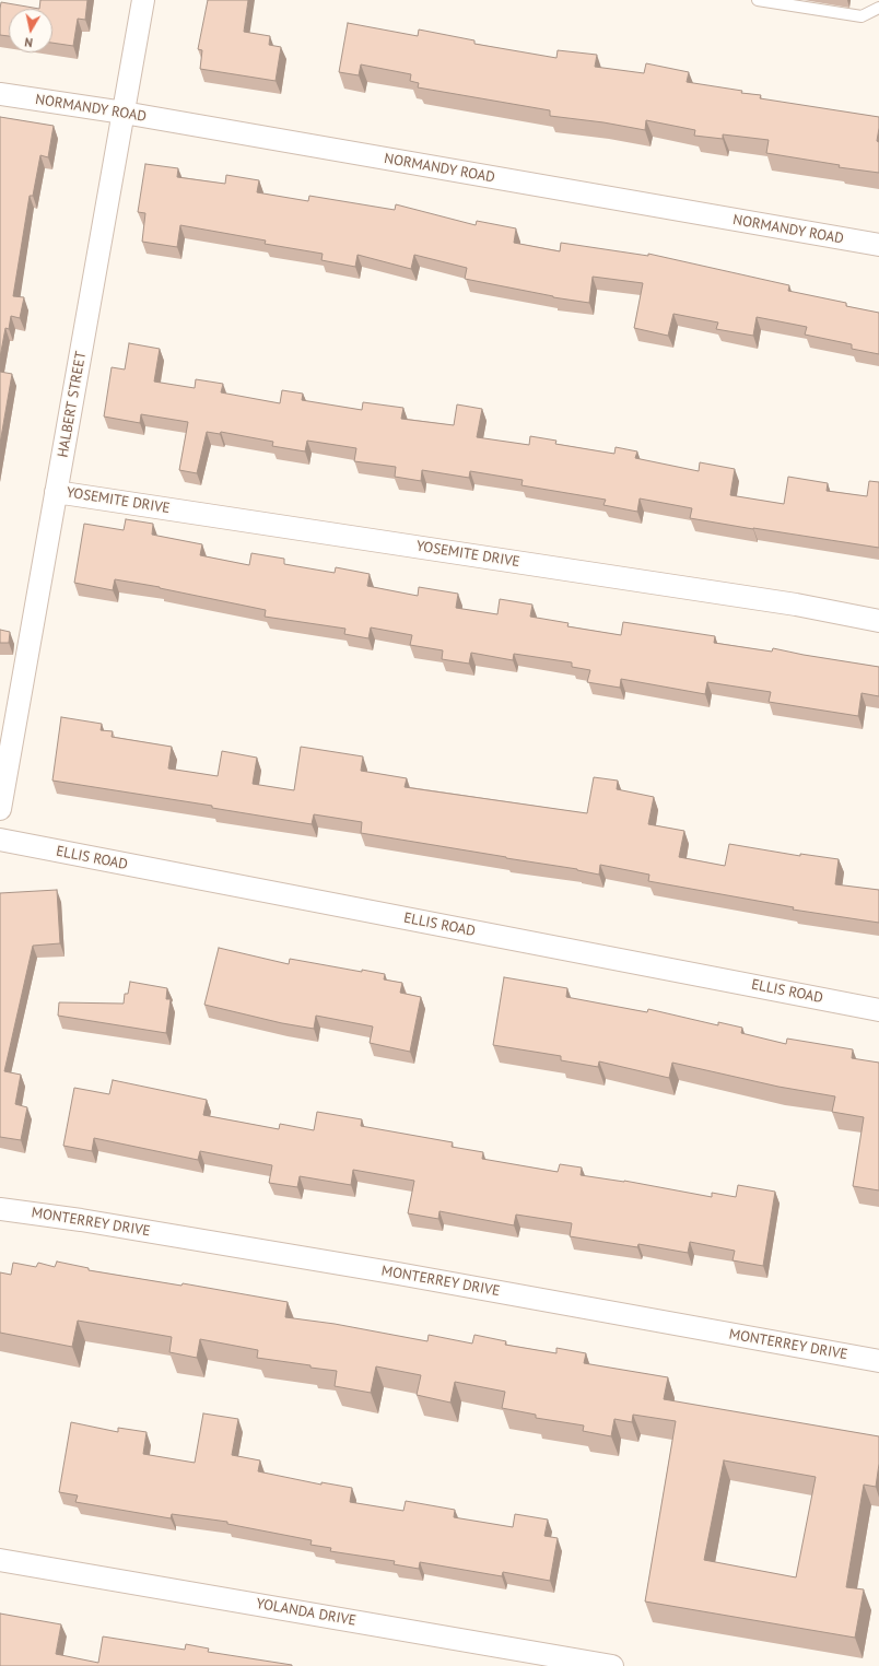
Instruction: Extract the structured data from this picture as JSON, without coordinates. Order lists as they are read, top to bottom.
{
  "streets": {
    "street": [
      "NORMANDY ROAD",
      "HALBERT STREET",
      "YOSEMITE DRIVE",
      "ELLIS ROAD",
      "MONTERREY DRIVE",
      "YOLANDA DRIVE"
    ]
  },
  "crossings": [
    ["NORMANDY ROAD", "HALBERT STREET"],
    ["HALBERT STREET", "YOSEMITE DRIVE"]
  ],
  "north": "bottom"
}
